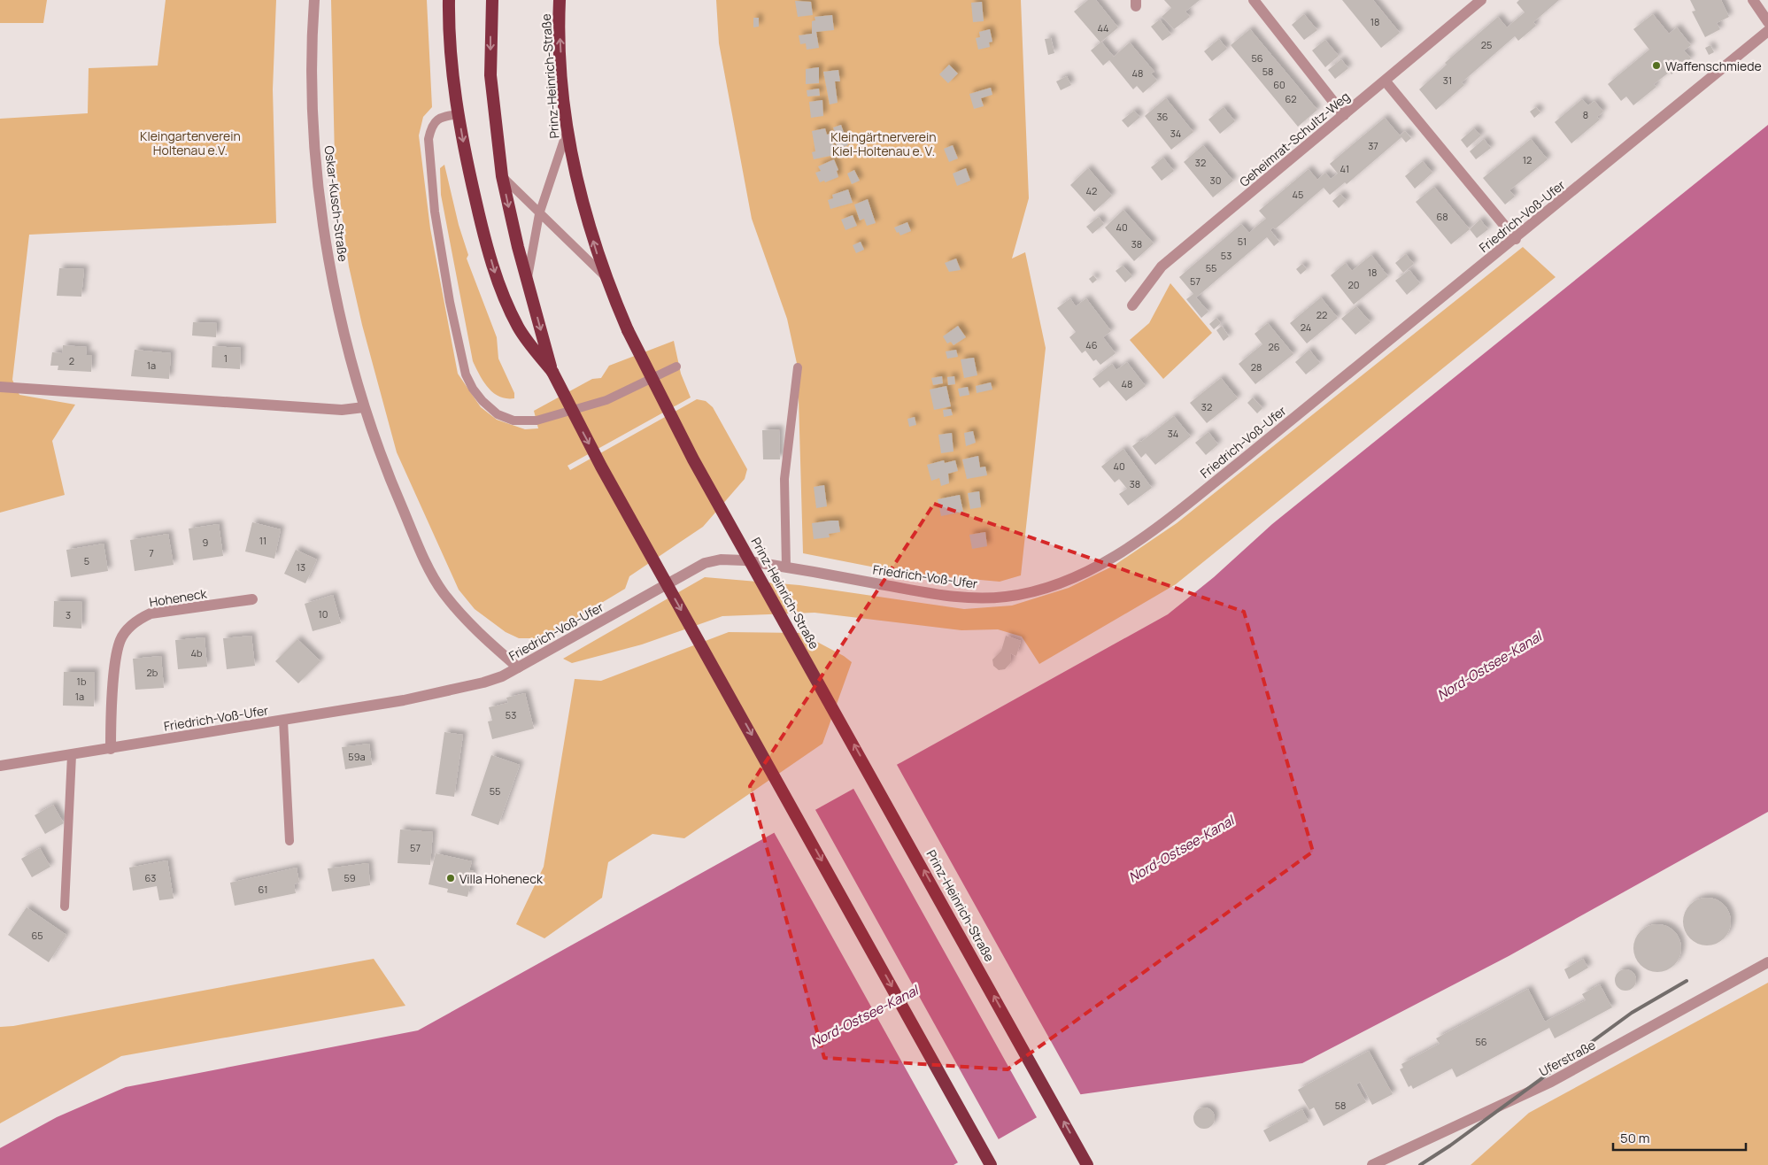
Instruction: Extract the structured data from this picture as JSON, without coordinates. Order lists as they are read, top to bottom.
{
  "streets": {
    "highway": ["Prinz-Heinrich-Straße"],
    "street": [
      "Geheimrat-Schultz-Weg",
      "Oskar-Kusch-Straße",
      "Friedrich-Voß-Ufer",
      "Hoheneck",
      "Uferstraße"
    ]
  },
  "crossings": [
    ["Oskar-Kusch-Straße", "Friedrich-Voß-Ufer"],
    ["Friedrich-Voß-Ufer", "Hoheneck"]
  ],
  "water": ["Nord-Ostsee-Kanal"],
  "parks": ["Kleingartenverein Holtenau e.V.", "Kleingärtnerverein Kiel-Holtenau e. V."],
  "places": ["Waffenschmiede", "Villa Hoheneck"],
  "house_numbers": [
    "18",
    "44",
    "25",
    "56",
    "58",
    "48",
    "31",
    "60",
    "62",
    "8",
    "36",
    "34",
    "37",
    "12",
    "32",
    "41",
    "30",
    "42",
    "45",
    "68",
    "40",
    "51",
    "38",
    "53",
    "55",
    "18",
    "57",
    "20",
    "22",
    "24",
    "46",
    "26",
    "1",
    "2",
    "1a",
    "28",
    "48",
    "32",
    "34",
    "40",
    "38",
    "11",
    "9",
    "7",
    "5",
    "13",
    "10",
    "3",
    "4b",
    "2b",
    "1b",
    "1a",
    "53",
    "59a",
    "55",
    "57",
    "63",
    "59",
    "61",
    "65",
    "56",
    "58"
  ],
  "scale_bar": "50 m"
}
